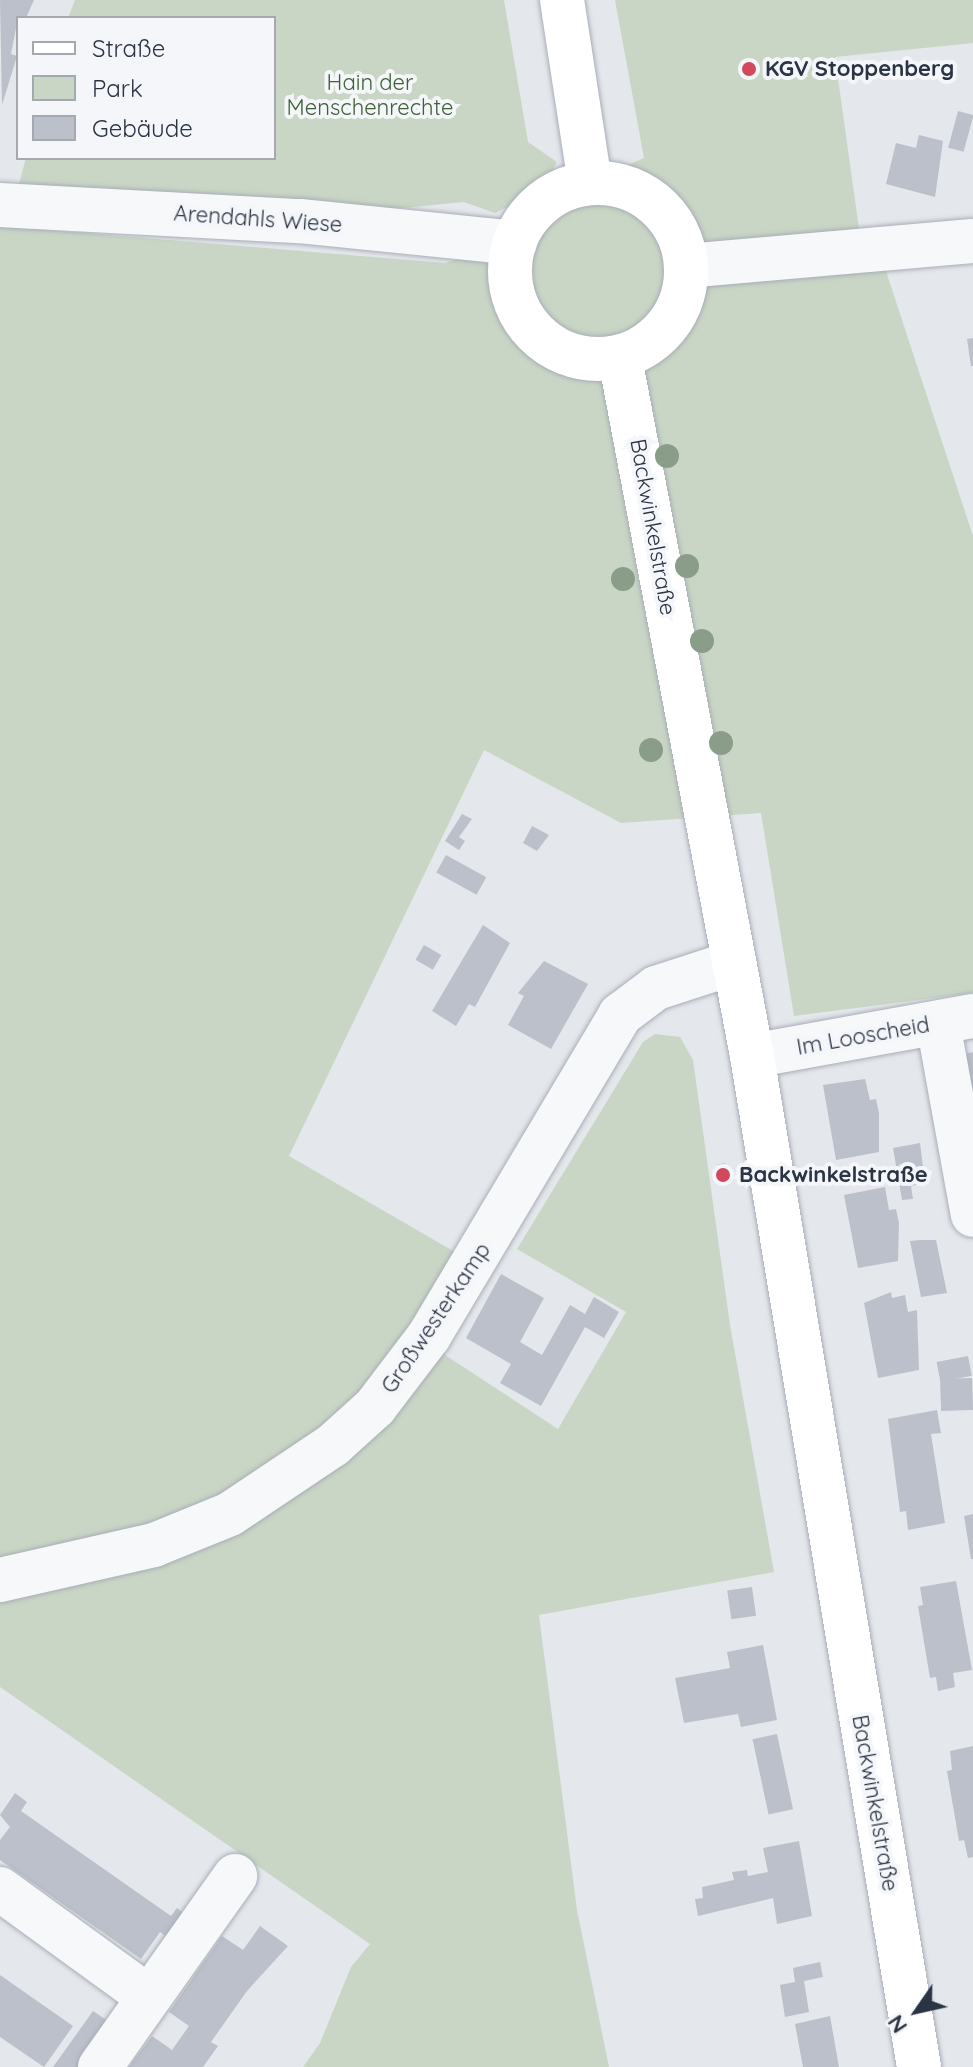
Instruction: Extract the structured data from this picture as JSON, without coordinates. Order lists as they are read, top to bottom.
{
  "streets": {
    "main road": ["Backwinkelstraße"],
    "street": ["Arendahls Wiese", "Im Looscheid", "Großwesterkamp"]
  },
  "crossings": [
    ["Arendahls Wiese", "Backwinkelstraße"],
    ["Backwinkelstraße", "Im Looscheid"],
    ["Backwinkelstraße", "Großwesterkamp"]
  ],
  "parks": ["Hain der Menschenrechte"],
  "places": ["KGV Stoppenberg", "Backwinkelstraße"],
  "legend": ["Straße", "Park", "Gebäude"],
  "north": "bottom left"
}
